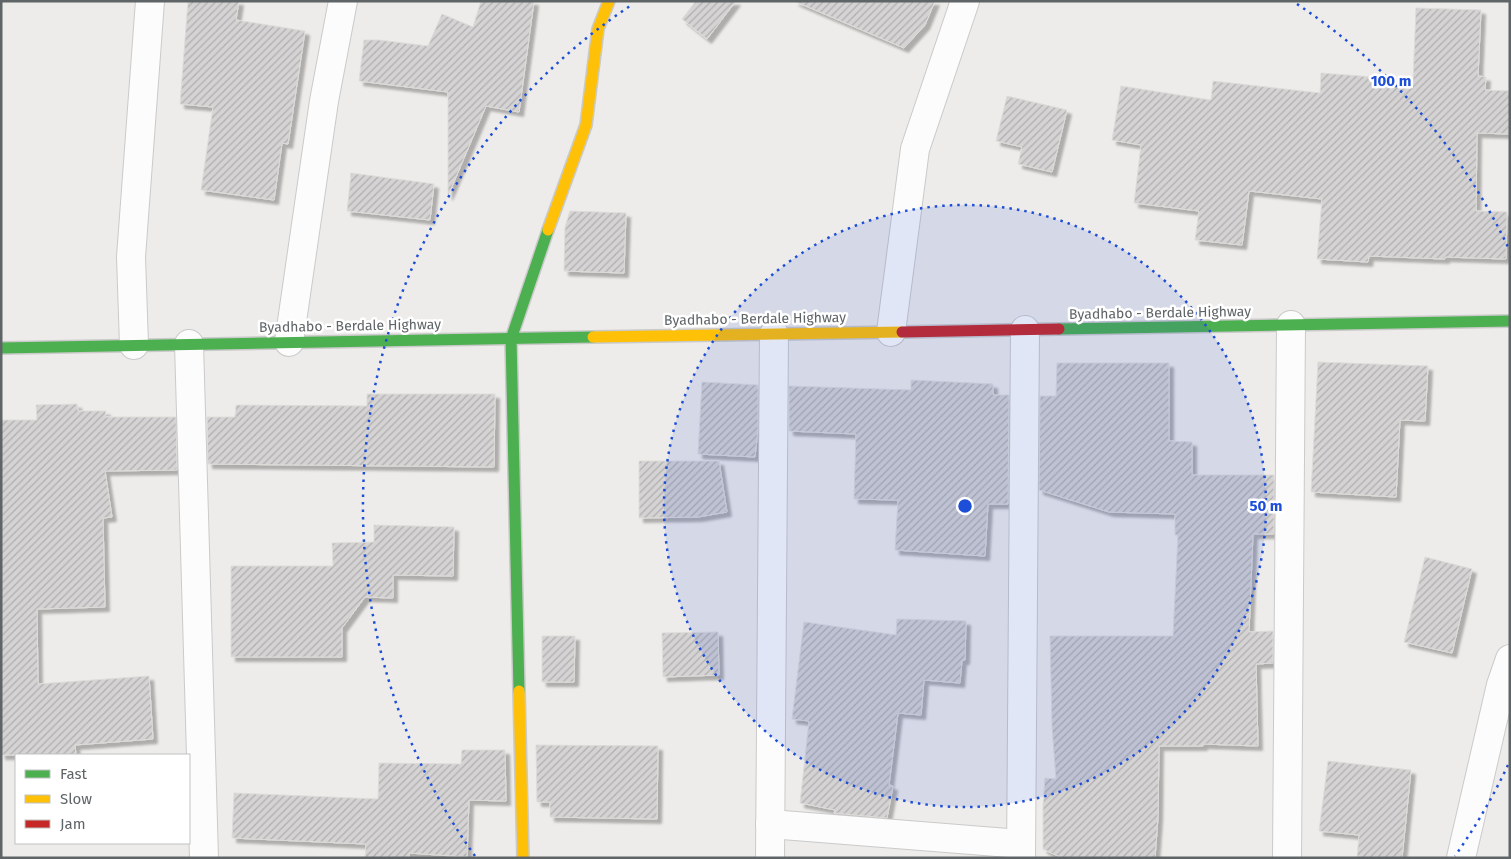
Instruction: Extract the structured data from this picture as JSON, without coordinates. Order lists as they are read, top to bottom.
{
  "streets": {
    "main road": ["Byadhabo - Berdale Highway"]
  },
  "legend": ["Fast", "Slow", "Jam"],
  "rings": ["100 m", "50 m"]
}
